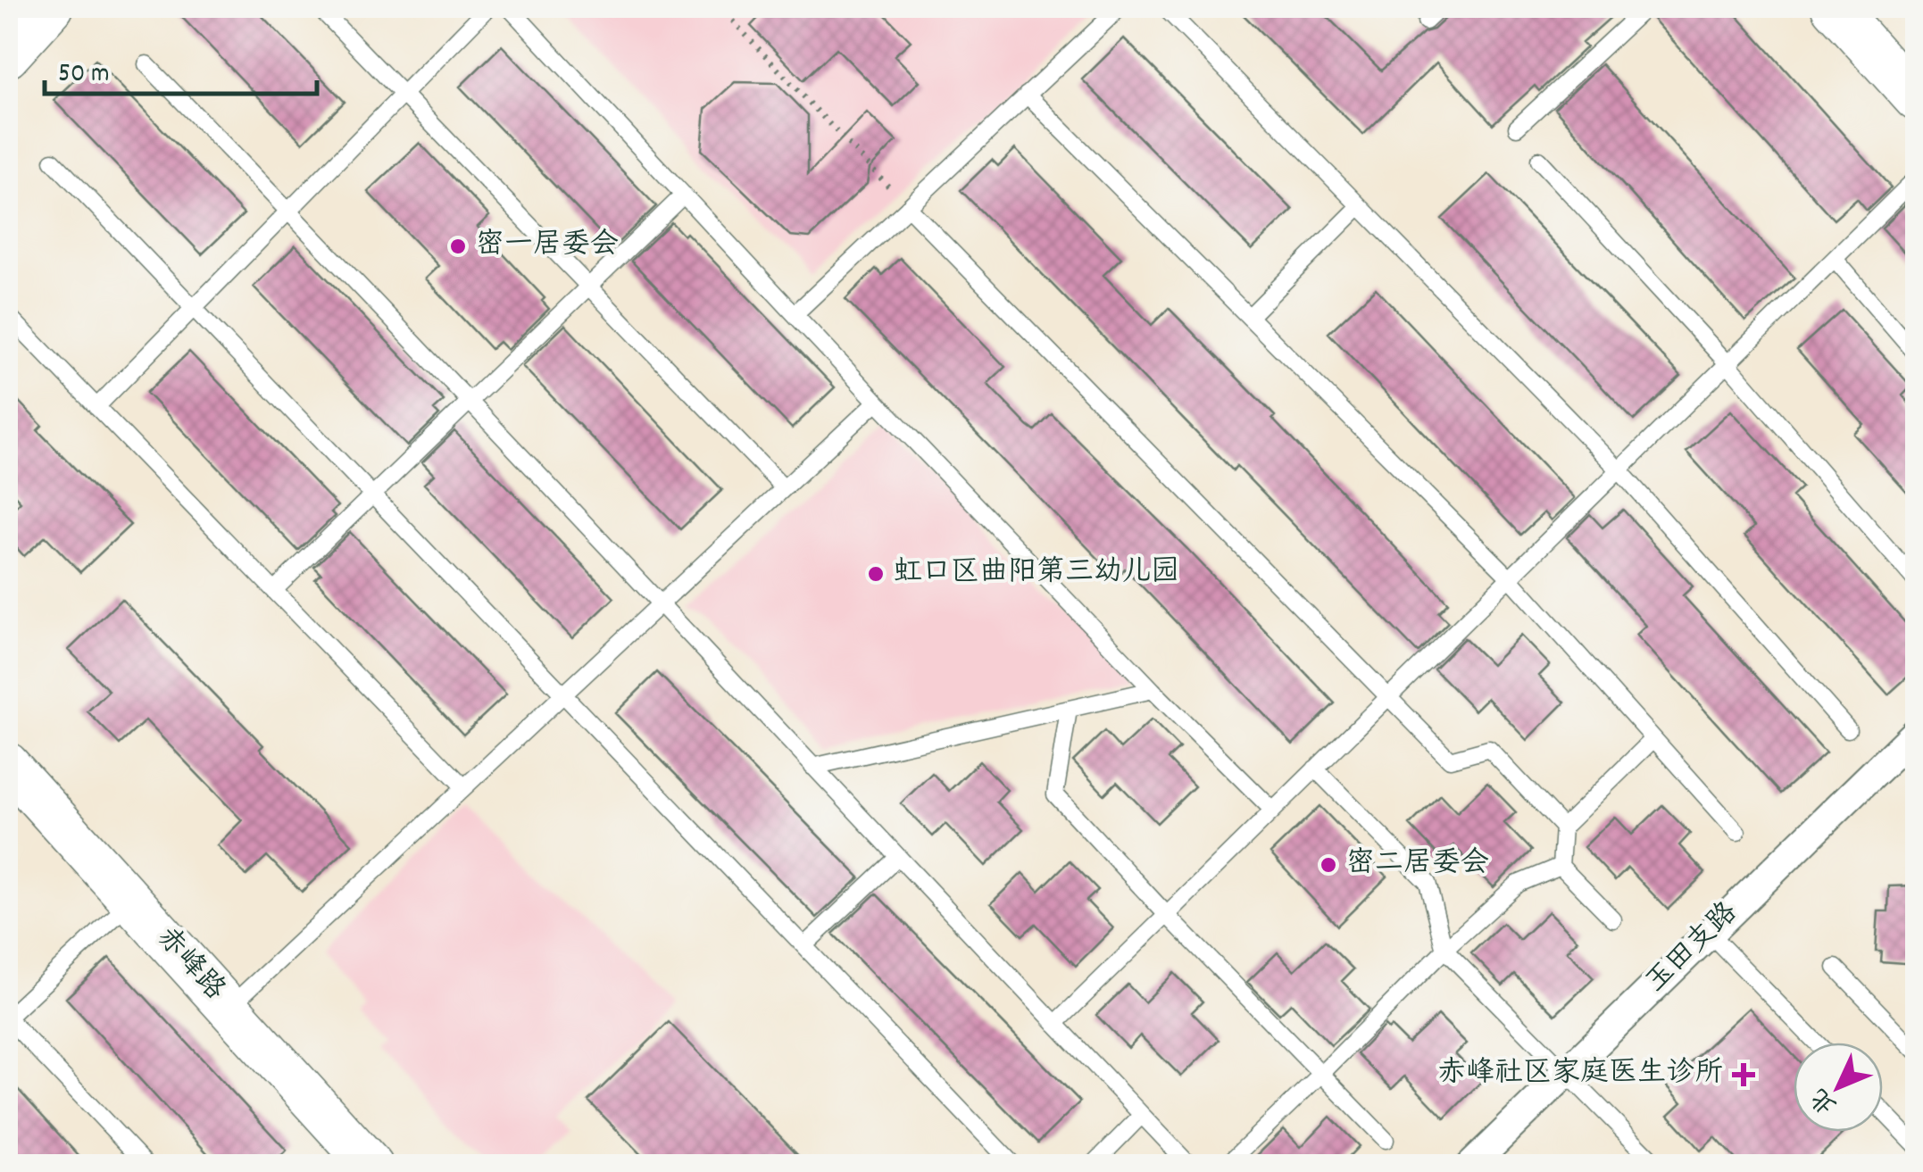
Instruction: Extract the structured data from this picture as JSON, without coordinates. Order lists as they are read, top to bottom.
{
  "streets": {
    "street": ["玉田支路", "赤峰路"]
  },
  "places": {
    "other": ["密一居委会", "虹口区曲阳第三幼儿园", "密二居委会"],
    "health": ["赤峰社区家庭医生诊所"]
  },
  "scale_bar": "50 m",
  "north": "bottom left"
}
